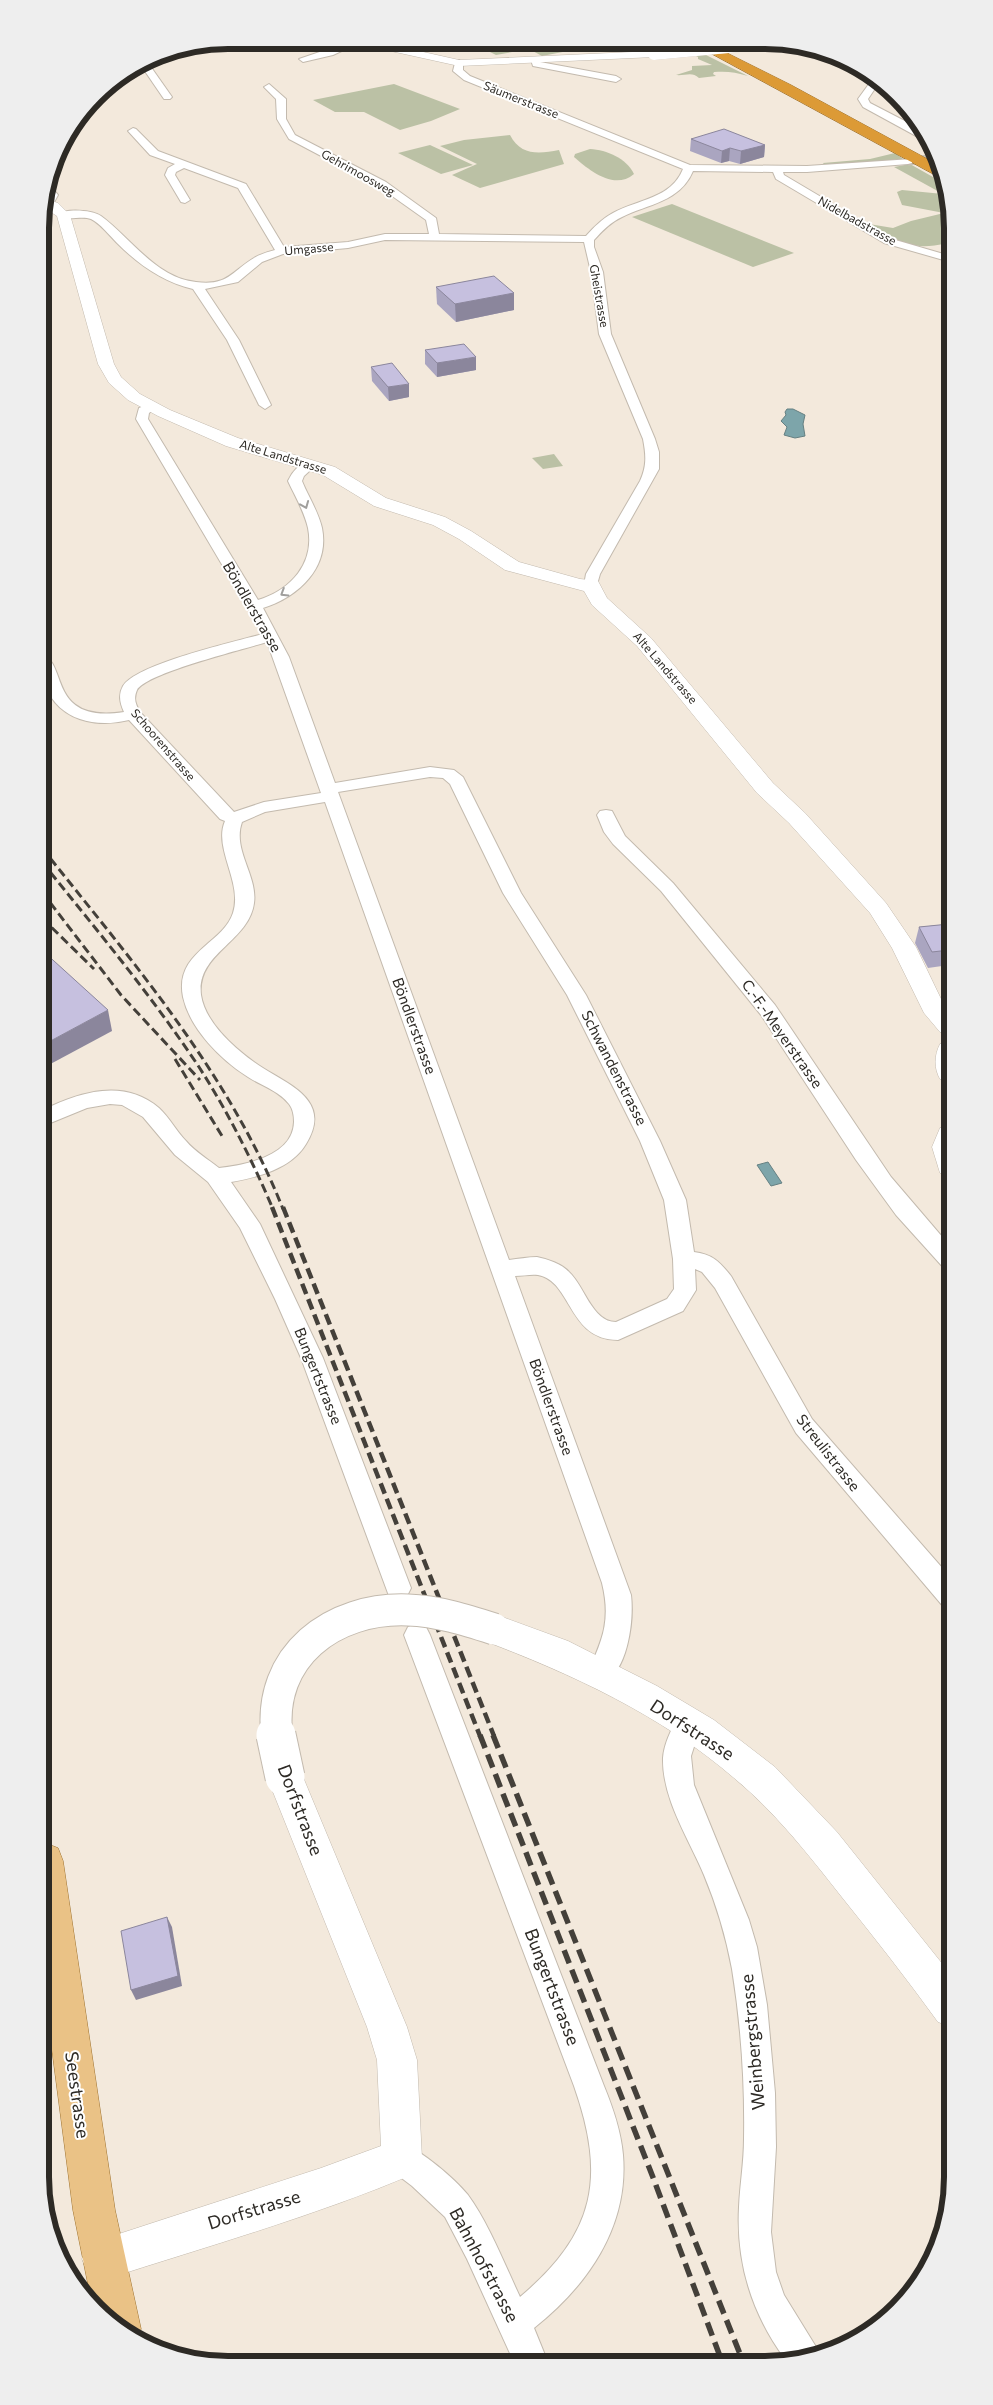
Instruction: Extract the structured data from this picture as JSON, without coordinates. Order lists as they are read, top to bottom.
{
  "streets": {
    "main road": ["Seestrasse"],
    "street": [
      "Säumerstrasse",
      "Gehrimoosweg",
      "Nidelbadstrasse",
      "Umgasse",
      "Gheistrasse",
      "Alte Landstrasse",
      "Böndlerstrasse",
      "Schoorenstrasse",
      "C.-F.-Meyerstrasse",
      "Schwandenstrasse",
      "Bungertstrasse",
      "Streulistrasse",
      "Dorfstrasse",
      "Weinbergstrasse",
      "Bahnhofstrasse"
    ]
  },
  "crossings": [
    ["Gehrimoosweg", "Umgasse"],
    ["Umgasse", "Gheistrasse"],
    ["Umgasse", "Alte Landstrasse"],
    ["Gheistrasse", "Alte Landstrasse"],
    ["Alte Landstrasse", "Böndlerstrasse"],
    ["Böndlerstrasse", "Schoorenstrasse"],
    ["Böndlerstrasse", "Schwandenstrasse"],
    ["Böndlerstrasse", "Dorfstrasse"],
    ["Schwandenstrasse", "Streulistrasse"],
    ["Bungertstrasse", "Bahnhofstrasse"],
    ["Dorfstrasse", "Weinbergstrasse"],
    ["Dorfstrasse", "Seestrasse"],
    ["Dorfstrasse", "Bahnhofstrasse"]
  ]
}
